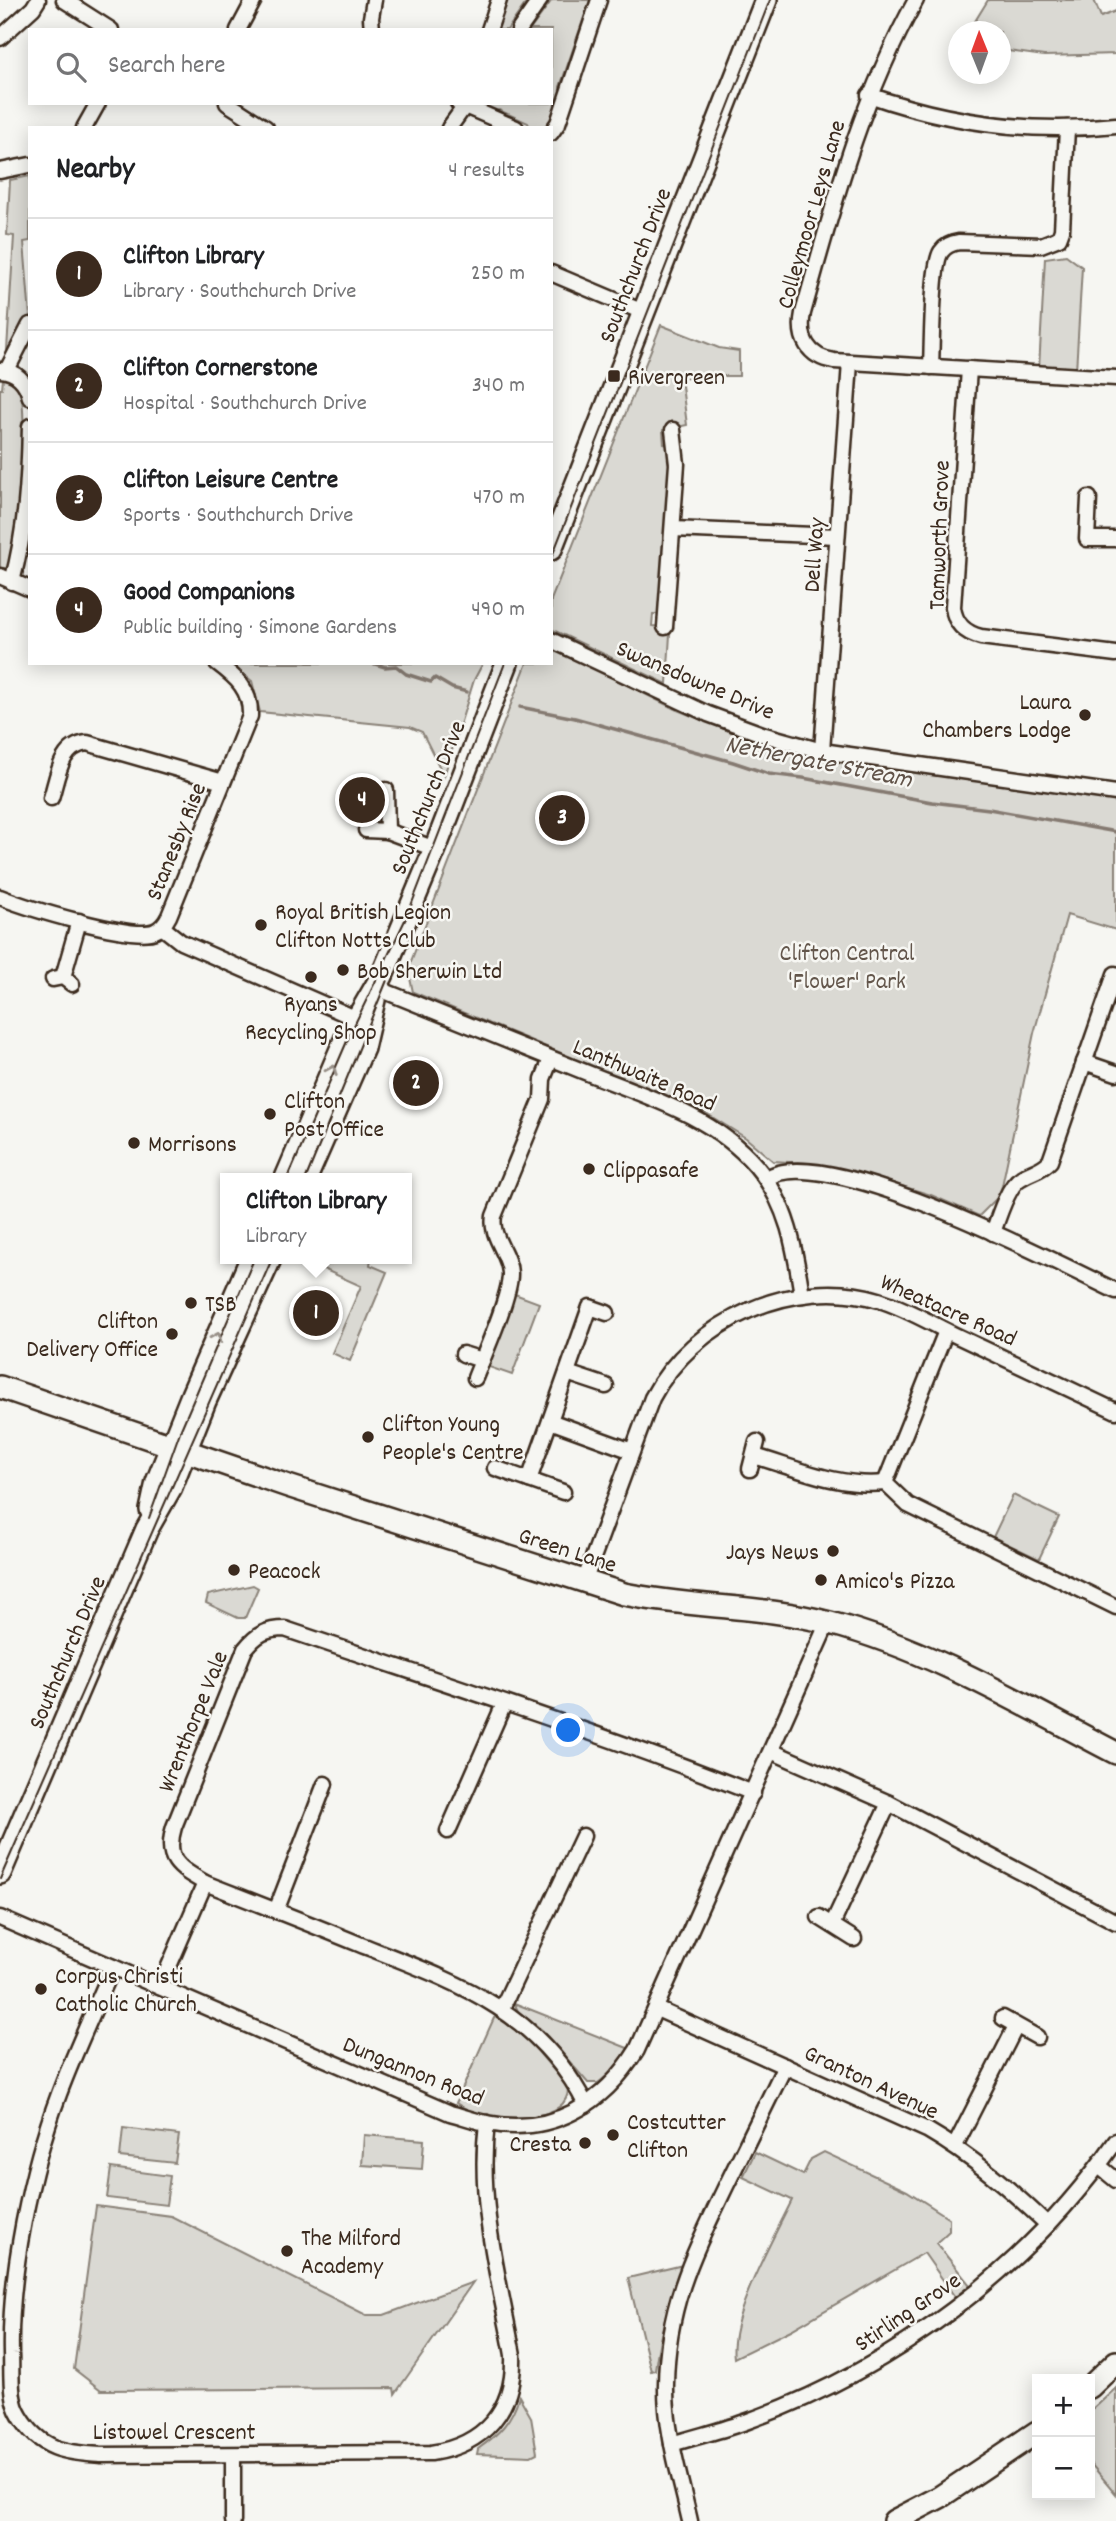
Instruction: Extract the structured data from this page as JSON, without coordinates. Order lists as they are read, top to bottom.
{
  "streets": {
    "street": [
      "Colleymoor Leys Lane",
      "Southchurch Drive",
      "Tamworth Grove",
      "Dell Way",
      "Swansdowne Drive",
      "Stanesby Rise",
      "Lanthwaite Road",
      "Wheatacre Road",
      "Green Lane",
      "Wrenthorpe Vale",
      "Dungannon Road",
      "Granton Avenue",
      "Stirling Grove",
      "Listowel Crescent"
    ]
  },
  "crossings": [
    ["Colleymoor Leys Lane", "Tamworth Grove"],
    ["Colleymoor Leys Lane", "Dell Way"],
    ["Southchurch Drive", "Lanthwaite Road"],
    ["Southchurch Drive", "Green Lane"],
    ["Dell Way", "Swansdowne Drive"],
    ["Lanthwaite Road", "Wheatacre Road"],
    ["Wheatacre Road", "Green Lane"],
    ["Green Lane", "Dungannon Road"],
    ["Wrenthorpe Vale", "Dungannon Road"],
    ["Dungannon Road", "Granton Avenue"],
    ["Dungannon Road", "Listowel Crescent"],
    ["Granton Avenue", "Stirling Grove"]
  ],
  "water": ["Nethergate Stream"],
  "parks": ["Clifton Central 'Flower' Park"],
  "places": {
    "transit": ["Rivergreen"],
    "other": [
      "Laura Chambers Lodge",
      "Royal British Legion Clifton Notts Club",
      "Bob Sherwin Ltd",
      "Ryans Recycling Shop",
      "Clifton Post Office",
      "Morrisons",
      "Clippasafe",
      "TSB",
      "Clifton Delivery Office",
      "Clifton Young People's Centre",
      "Jays News",
      "Peacock",
      "Amico's Pizza",
      "Corpus Christi Catholic Church",
      "Costcutter Clifton",
      "Cresta",
      "The Milford Academy"
    ]
  },
  "north": "top",
  "page": {
    "search": "Search here",
    "heading": ["Nearby", "4 results"],
    "list": [
      {
        "mark": "1",
        "name": "Clifton Library",
        "note": "Library · Southchurch Drive",
        "value": "250 m"
      },
      {
        "mark": "2",
        "name": "Clifton Cornerstone",
        "note": "Hospital · Southchurch Drive",
        "value": "340 m"
      },
      {
        "mark": "3",
        "name": "Clifton Leisure Centre",
        "note": "Sports · Southchurch Drive",
        "value": "470 m"
      },
      {
        "mark": "4",
        "name": "Good Companions",
        "note": "Public building · Simone Gardens",
        "value": "490 m"
      }
    ],
    "pins": [
      "4",
      "3",
      "2",
      "1"
    ],
    "popup": ["Clifton Library", "Library"],
    "map_buttons": ["+", "−"]
  }
}
